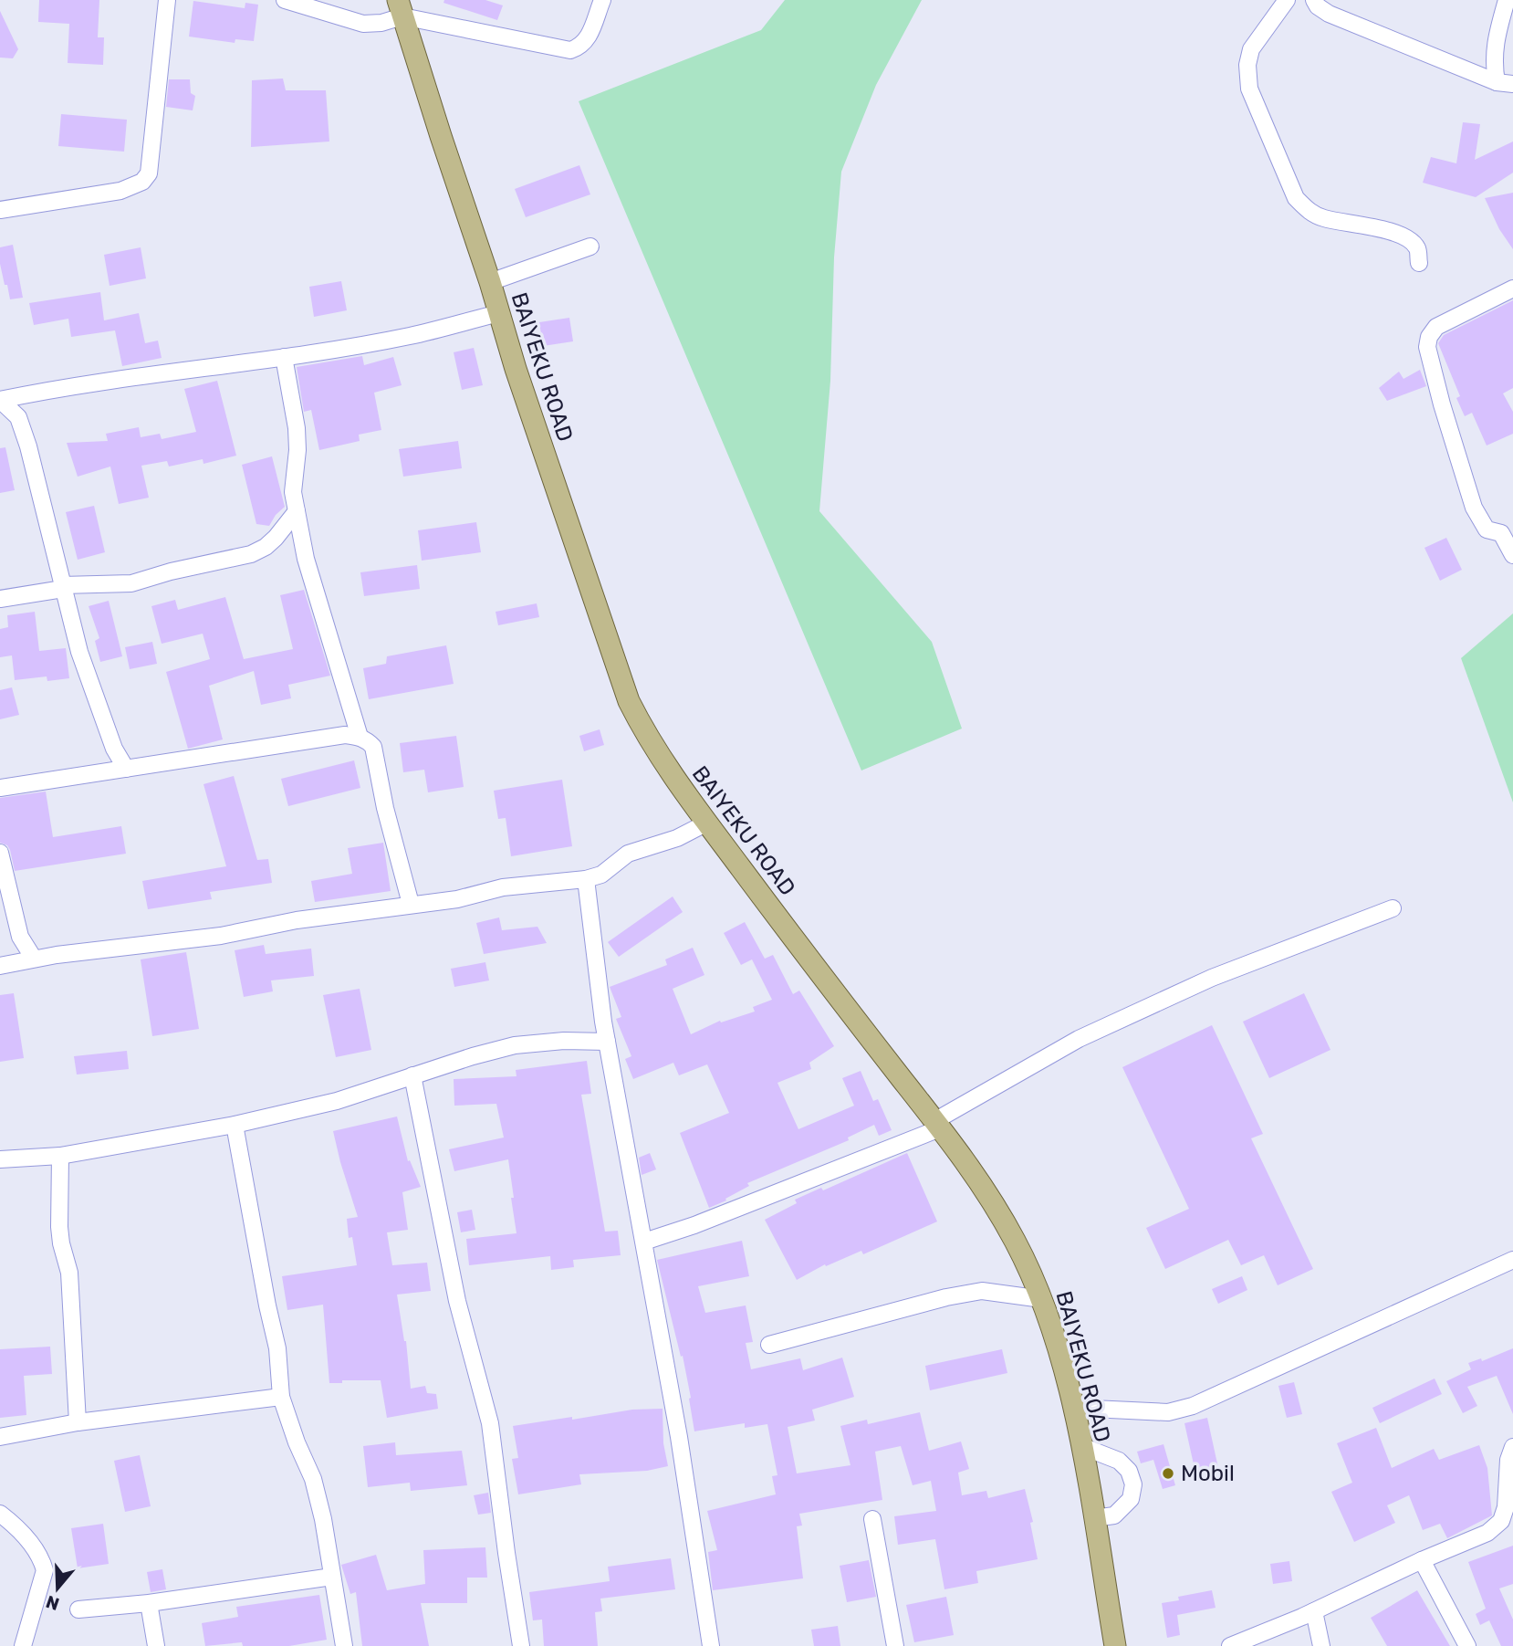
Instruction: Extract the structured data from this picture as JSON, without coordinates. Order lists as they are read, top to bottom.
{
  "streets": {
    "main road": ["BAIYEKU ROAD"]
  },
  "places": ["Mobil"],
  "north": "bottom"
}
